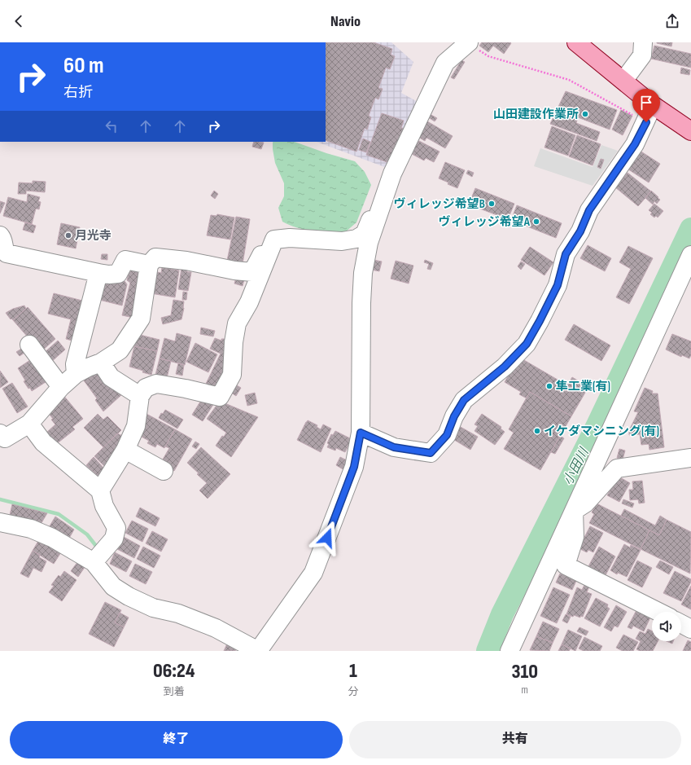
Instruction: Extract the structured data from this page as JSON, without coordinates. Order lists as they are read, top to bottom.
{
  "water": ["小田川"],
  "places": [
    "山田建設作業所",
    "ヴィレッジ希望B",
    "ヴィレッジ希望A",
    "月光寺",
    "隼工業(有)",
    "イケダマシニング(有)"
  ],
  "page": {
    "header": "Navio",
    "turn": ["60 m", "右折"],
    "eta": [
      "06:24",
      "到着",
      "1",
      "分",
      "310",
      "m"
    ],
    "buttons": ["終了", "共有"]
  }
}
